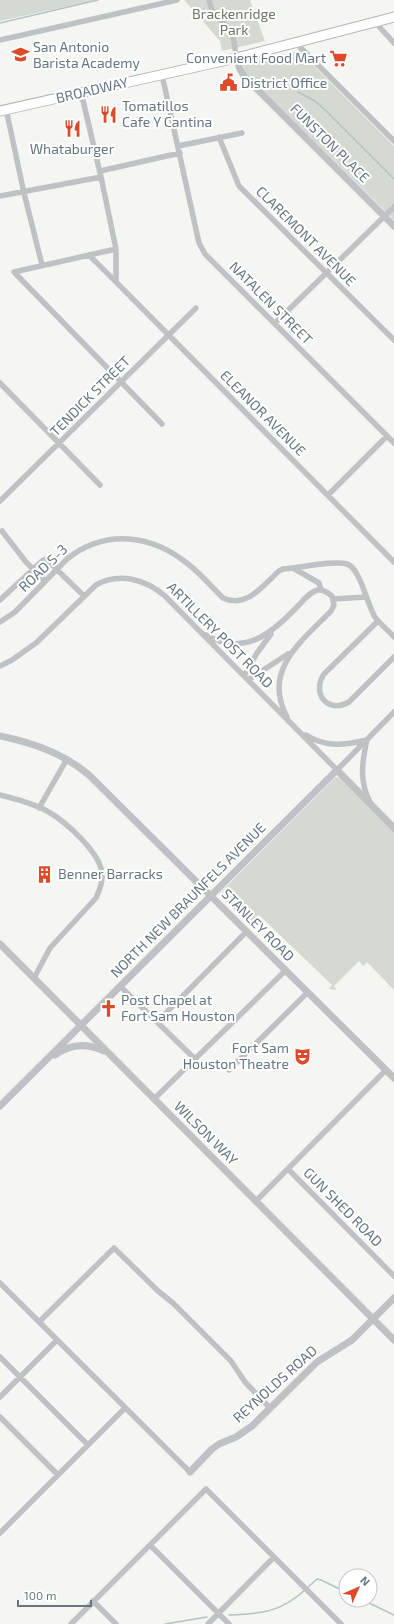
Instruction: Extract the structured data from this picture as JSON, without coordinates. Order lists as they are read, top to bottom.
{
  "streets": {
    "main road": ["BROADWAY"],
    "street": [
      "FUNSTON PLACE",
      "CLAREMONT AVENUE",
      "NATALEN STREET",
      "TENDICK STREET",
      "ELEANOR AVENUE",
      "ROAD S-3",
      "ARTILLERY POST ROAD",
      "NORTH NEW BRAUNFELS AVENUE",
      "STANLEY ROAD",
      "WILSON WAY",
      "GUN SHED ROAD",
      "REYNOLDS ROAD"
    ]
  },
  "crossings": [
    ["BROADWAY", "FUNSTON PLACE"],
    ["TENDICK STREET", "ELEANOR AVENUE"],
    ["ARTILLERY POST ROAD", "NORTH NEW BRAUNFELS AVENUE"],
    ["NORTH NEW BRAUNFELS AVENUE", "STANLEY ROAD"],
    ["NORTH NEW BRAUNFELS AVENUE", "WILSON WAY"],
    ["STANLEY ROAD", "GUN SHED ROAD"],
    ["WILSON WAY", "REYNOLDS ROAD"]
  ],
  "parks": ["Brackenridge Park"],
  "places": {
    "school or university": ["San Antonio Barista Academy"],
    "supermarket": ["Convenient Food Mart"],
    "public building": ["District Office"],
    "restaurant": ["Tomatillos Cafe Y Cantina", "Whataburger"],
    "building": ["Benner Barracks"],
    "church": ["Post Chapel at Fort Sam Houston"],
    "theatre": ["Fort Sam Houston Theatre"]
  },
  "scale_bar": "100 m",
  "north": "top right"
}
